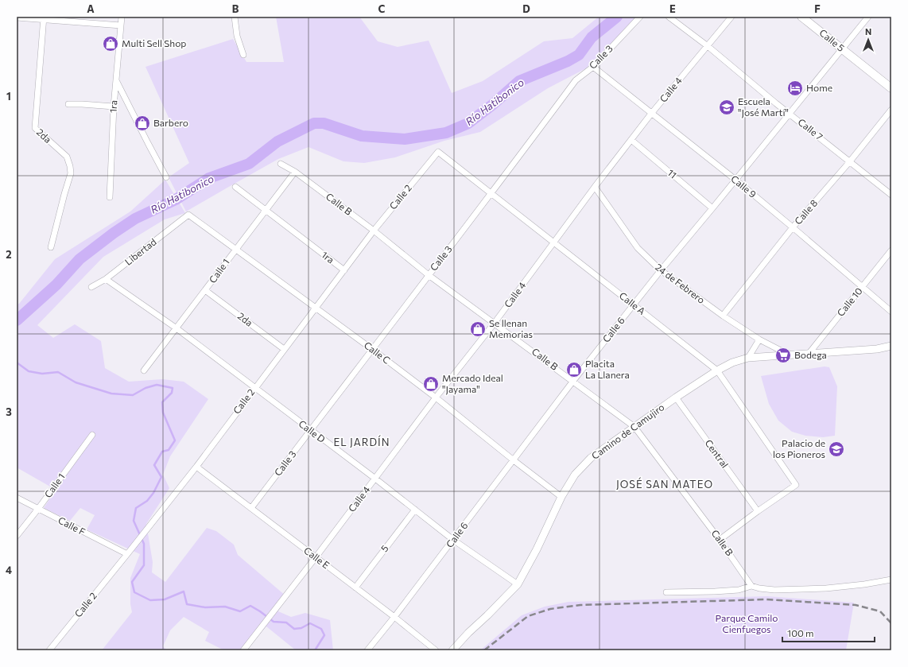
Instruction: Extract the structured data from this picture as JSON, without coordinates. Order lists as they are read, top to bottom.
{
  "streets": {
    "main road": ["Calle 5"],
    "street": [
      "Calle 3",
      "Calle 4",
      "1ra",
      "Calle 7",
      "2da",
      "11",
      "Calle 9",
      "Calle 2",
      "Calle B",
      "Calle 8",
      "Libertad",
      "Calle 1",
      "24 de Febrero",
      "Calle 10",
      "Calle A",
      "Calle 6",
      "Calle C",
      "Calle D",
      "Camino de Camujiro",
      "Central",
      "Calle F",
      "5",
      "Calle E"
    ]
  },
  "crossings": [
    ["Calle 5", "Calle 6"],
    ["Calle 3", "Calle 9"],
    ["Calle 3", "Calle B"],
    ["Calle 3", "Calle A"],
    ["Calle 3", "Calle C"],
    ["Calle 3", "Calle D"],
    ["Calle 3", "Calle E"],
    ["Calle 4", "Calle 7"],
    ["Calle 4", "11"],
    ["Calle 4", "Calle 9"],
    ["Calle 4", "Calle B"],
    ["Calle 4", "24 de Febrero"],
    ["Calle 4", "Calle A"],
    ["Calle 4", "Calle C"],
    ["Calle 4", "Calle D"],
    ["Calle 4", "Calle E"],
    ["1ra", "Calle 2"],
    ["1ra", "Calle 1"],
    ["Calle 7", "Calle 8"],
    ["Calle 7", "Calle 6"],
    ["2da", "Calle 2"],
    ["2da", "Calle 1"],
    ["11", "Calle 6"],
    ["Calle 9", "Calle 8"],
    ["Calle 9", "Calle 10"],
    ["Calle 9", "Calle 6"],
    ["Calle 2", "Calle B"],
    ["Calle 2", "Calle A"],
    ["Calle 2", "Calle C"],
    ["Calle 2", "Calle D"],
    ["Calle 2", "Calle F"],
    ["Calle 2", "Calle E"],
    ["Calle B", "Calle 1"],
    ["Calle B", "Calle 6"],
    ["Calle B", "Camino de Camujiro"],
    ["Calle 8", "24 de Febrero"],
    ["Libertad", "Calle C"],
    ["Libertad", "Calle D"],
    ["Calle 1", "Calle C"],
    ["Calle 1", "Calle D"],
    ["Calle 1", "Calle F"],
    ["24 de Febrero", "Calle 6"],
    ["24 de Febrero", "Camino de Camujiro"],
    ["Calle 10", "Camino de Camujiro"],
    ["Calle A", "Calle 6"],
    ["Calle A", "Camino de Camujiro"],
    ["Calle A", "Central"],
    ["Calle 6", "Calle C"],
    ["Calle 6", "Calle D"],
    ["Calle 6", "Calle E"],
    ["Calle C", "Camino de Camujiro"],
    ["Calle D", "Camino de Camujiro"],
    ["Calle D", "5"],
    ["Camino de Camujiro", "Central"],
    ["5", "Calle E"]
  ],
  "districts": ["EL JARDÍN", "JOSÉ SAN MATEO"],
  "water": ["Río Hatibonico"],
  "parks": ["Parque Camilo Cienfuegos"],
  "places": {
    "shop": [
      "Multi Sell Shop",
      "Barbero",
      "Se llenan Memorias",
      "Placita La Llanera",
      "Mercado Ideal \"Jayama\""
    ],
    "hotel": ["Home"],
    "school or university": ["Escuela \"José Martí\"", "Palacio de los Pioneros"],
    "supermarket": ["Bodega"]
  },
  "scale_bar": "100 m",
  "north": "top",
  "grid": {
    "columns": [
      "A",
      "B",
      "C",
      "D",
      "E",
      "F"
    ],
    "rows": [
      "1",
      "2",
      "3",
      "4"
    ]
  }
}
